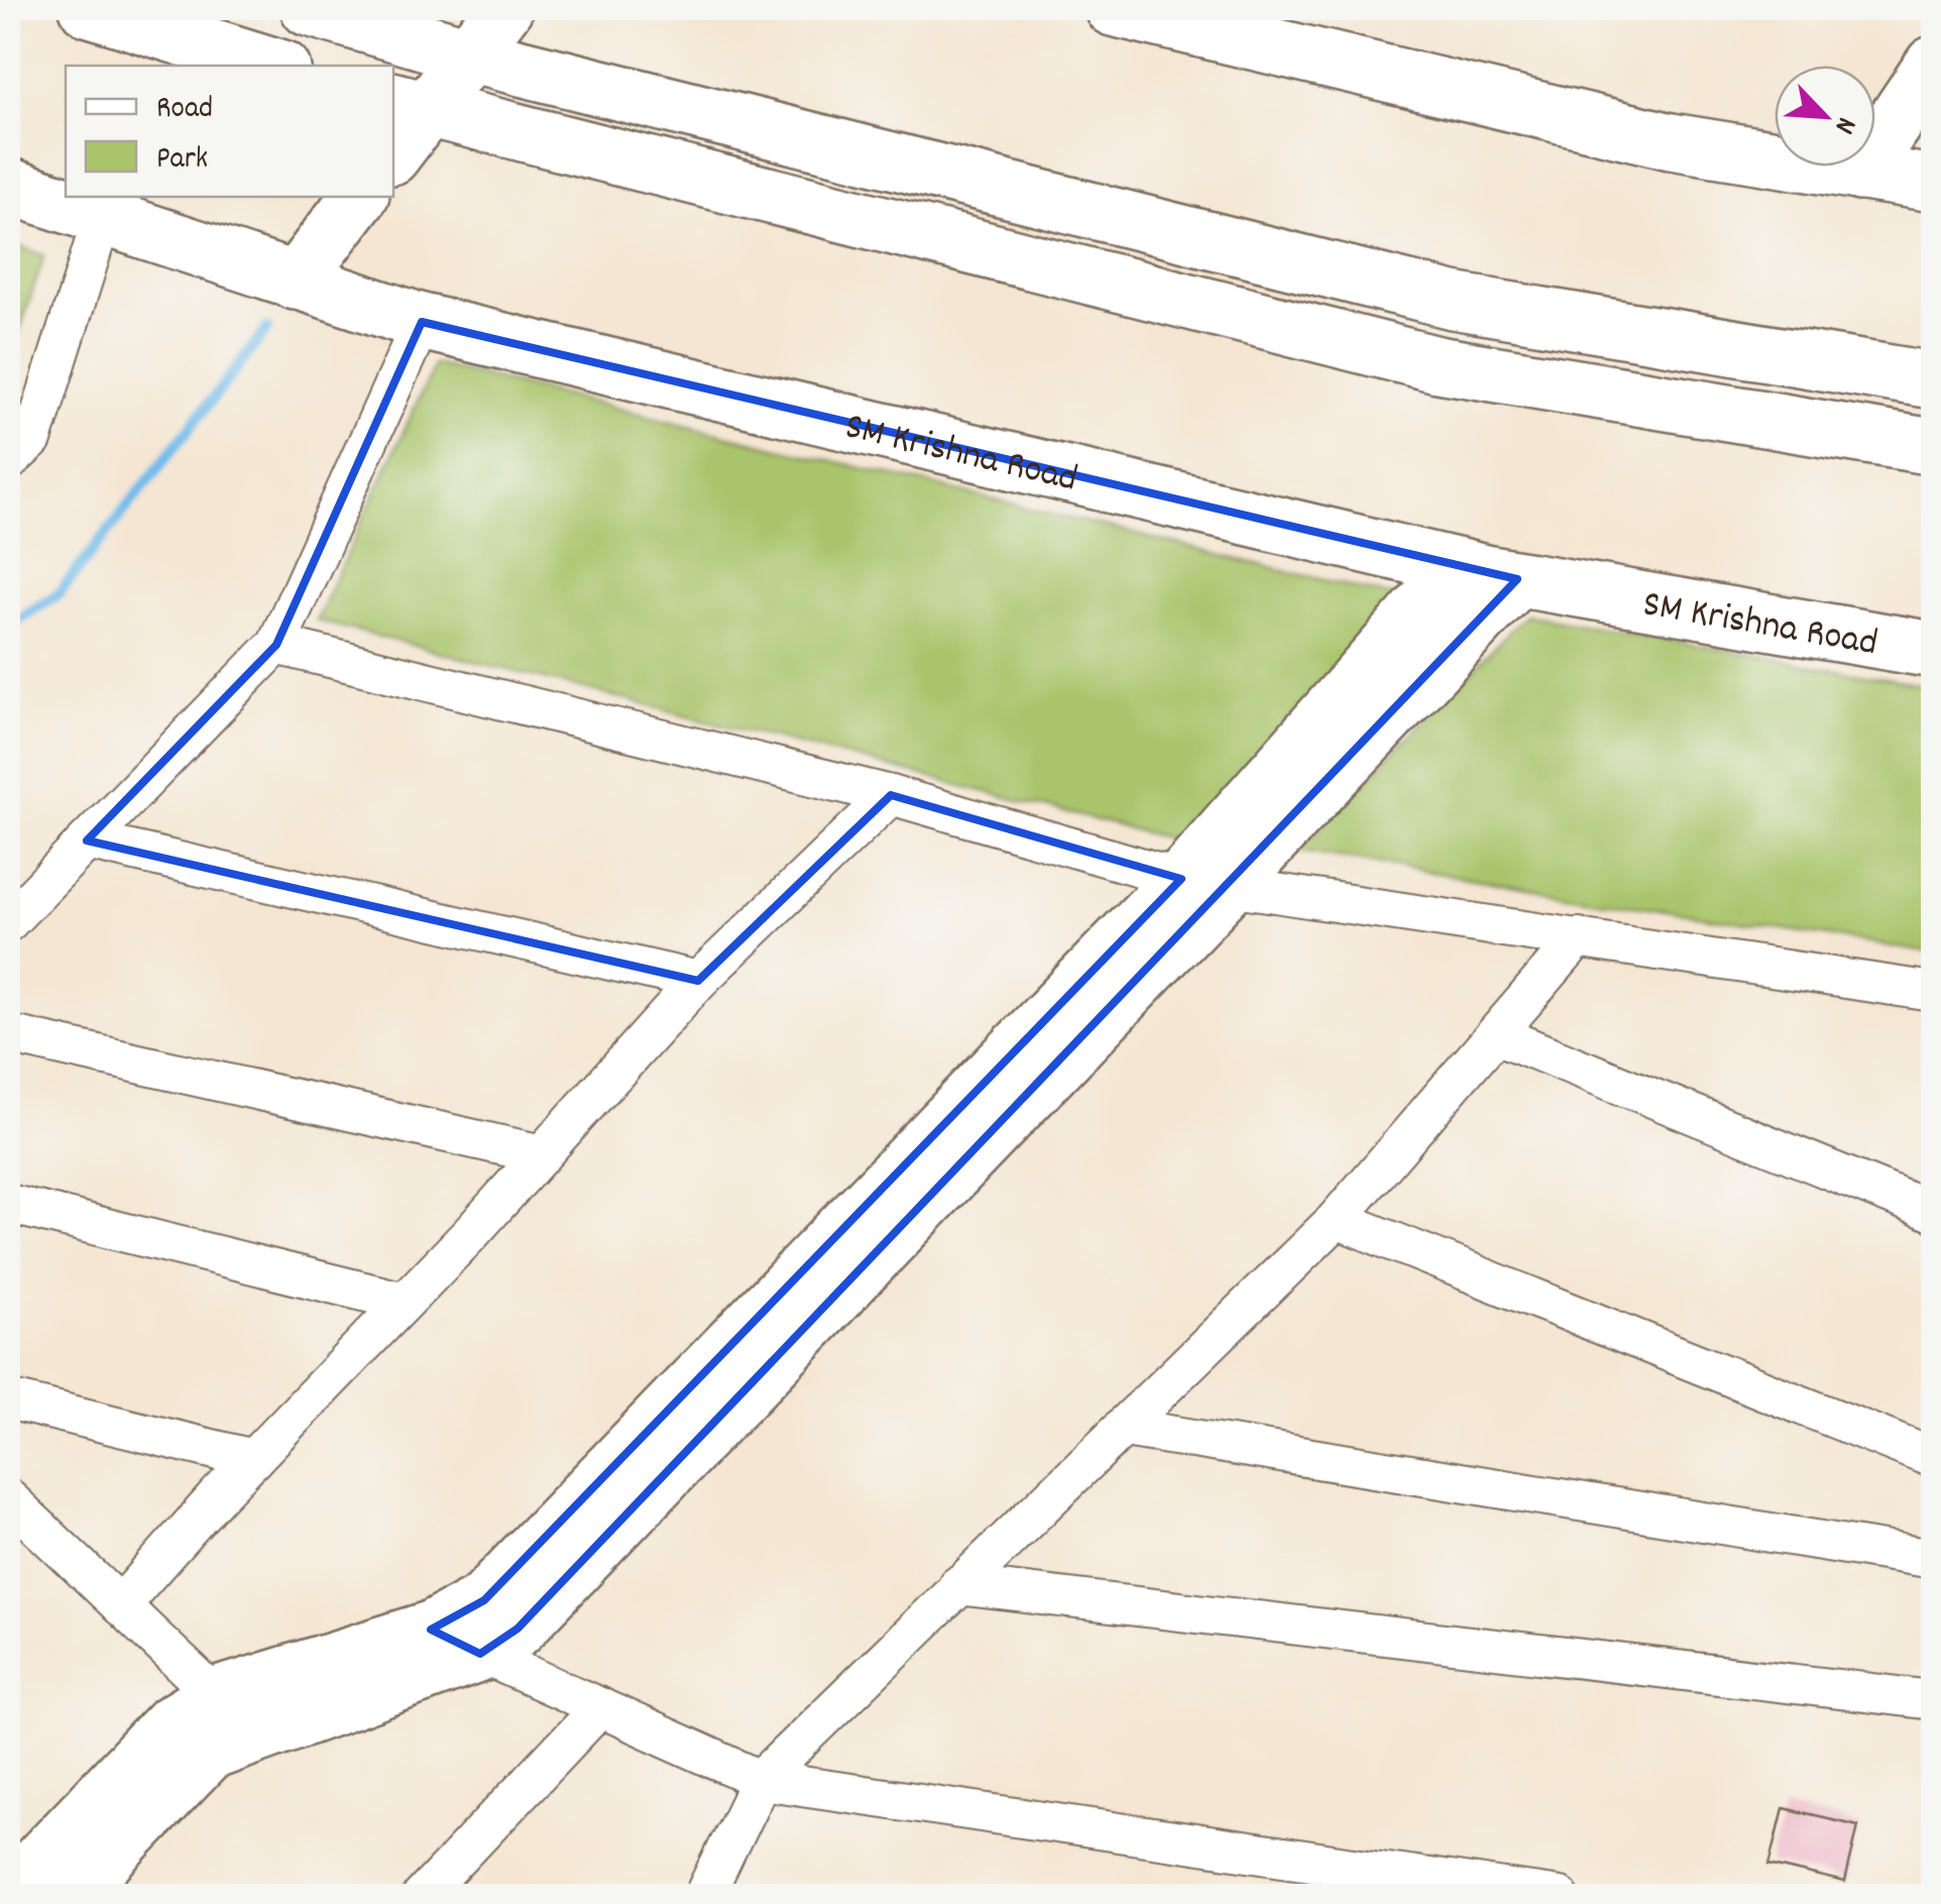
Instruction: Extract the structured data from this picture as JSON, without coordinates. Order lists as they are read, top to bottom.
{
  "streets": {
    "main road": ["SM Krishna Road"]
  },
  "legend": ["Road", "Park"],
  "north": "bottom right"
}
